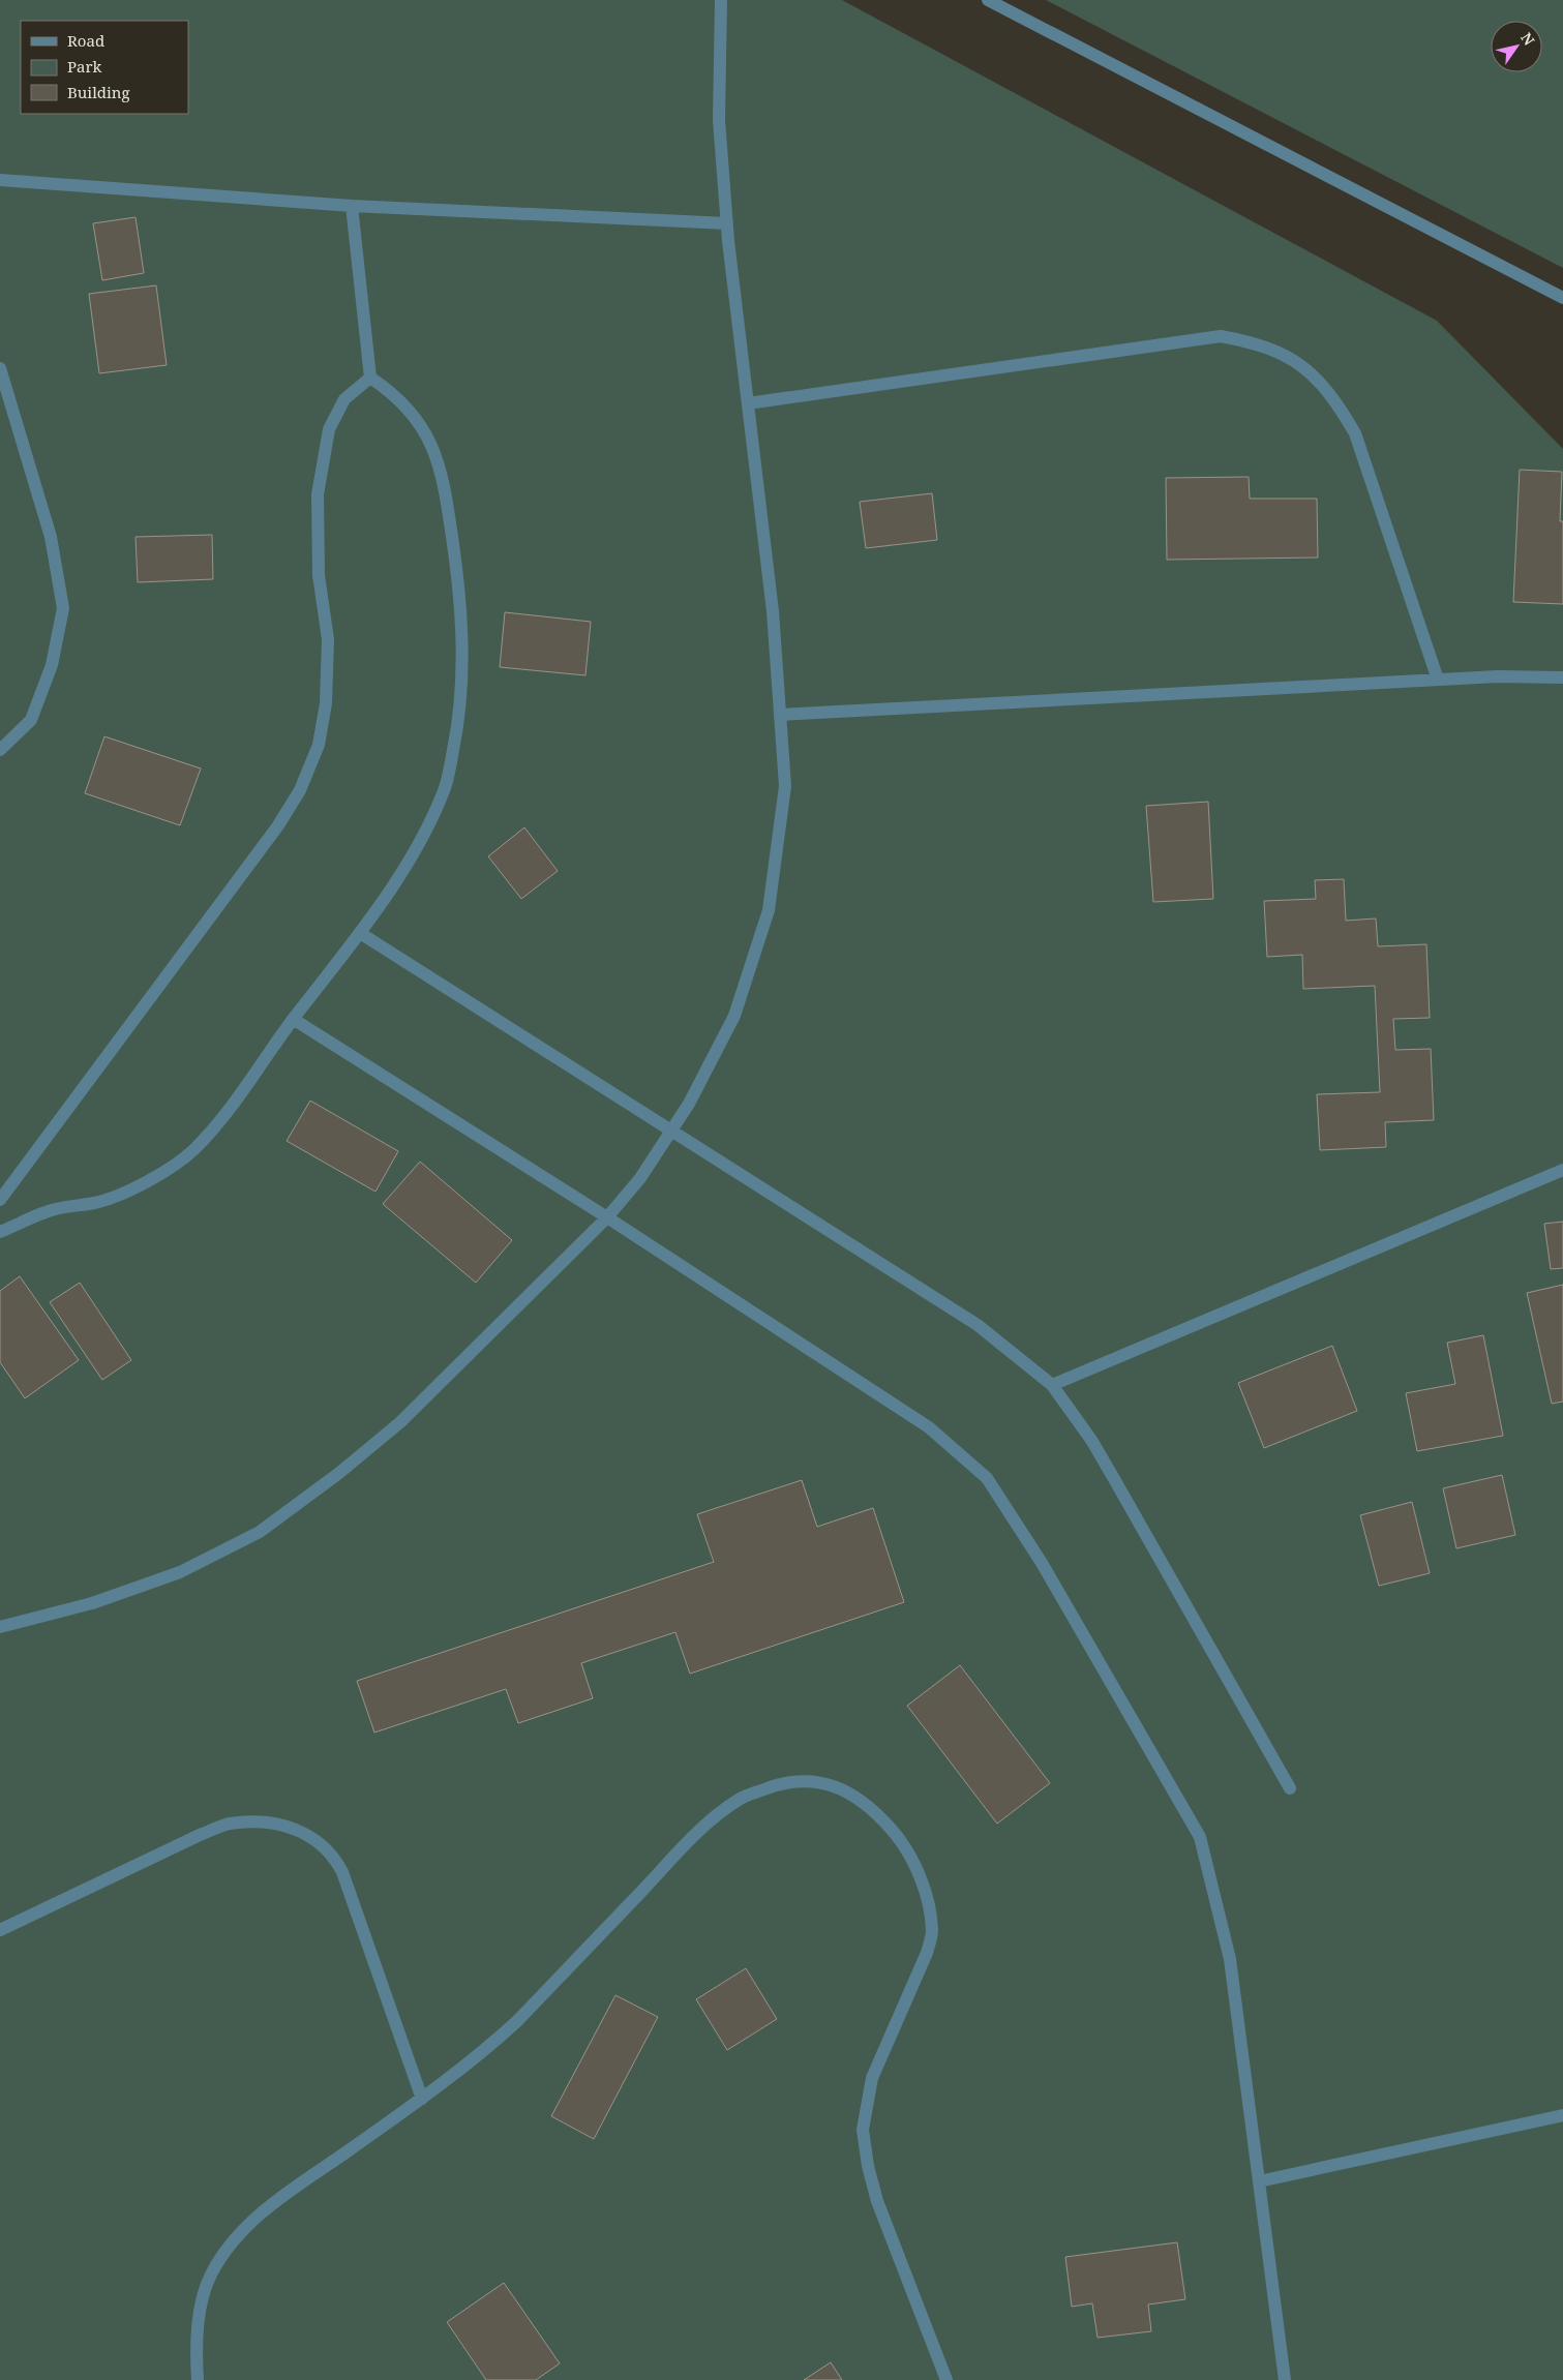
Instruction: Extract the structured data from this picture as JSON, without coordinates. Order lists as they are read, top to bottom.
{
  "legend": ["Road", "Park", "Building"],
  "north": "top right"
}
